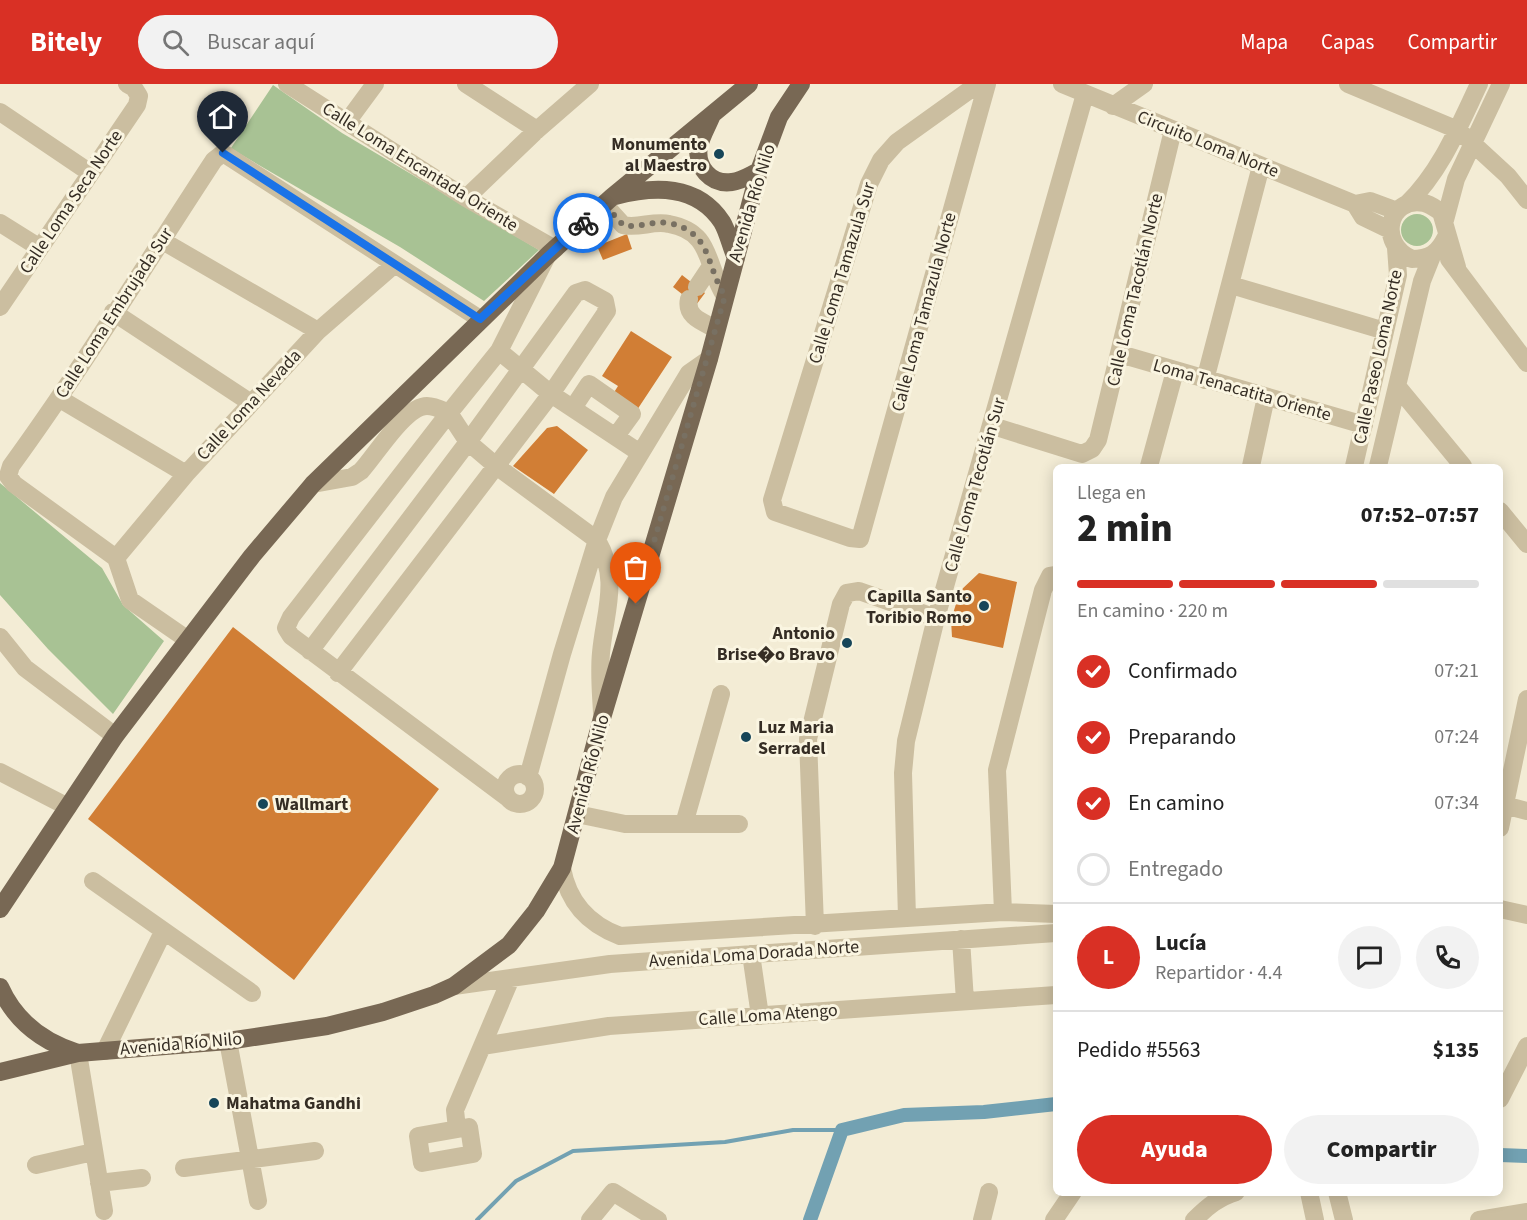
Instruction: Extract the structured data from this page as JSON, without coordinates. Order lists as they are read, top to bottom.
{
  "streets": {
    "main road": ["Avenida Río Nilo"],
    "street": [
      "Circuito Loma Norte",
      "Calle Loma Encantada Oriente",
      "Calle Loma Seca Norte",
      "Calle Loma Tamazula Sur",
      "Calle Loma Tacotlán Norte",
      "Calle Loma Tamazula Norte",
      "Calle Loma Embrujada Sur",
      "Calle Paseo Loma Norte",
      "Loma Tenacatita Oriente",
      "Calle Loma Nevada",
      "Calle Loma Tecotlán Sur",
      "Avenida Loma Dorada Norte",
      "Calle Loma Atengo"
    ]
  },
  "crossings": [
    ["Circuito Loma Norte", "Calle Loma Tacotlán Norte"],
    ["Circuito Loma Norte", "Calle Paseo Loma Norte"],
    ["Circuito Loma Norte", "Calle Loma Tecotlán Sur"],
    ["Avenida Río Nilo", "Avenida Loma Dorada Norte"],
    ["Calle Loma Tamazula Sur", "Calle Loma Tamazula Norte"],
    ["Calle Loma Tacotlán Norte", "Loma Tenacatita Oriente"],
    ["Calle Loma Tacotlán Norte", "Calle Loma Tecotlán Sur"],
    ["Calle Loma Embrujada Sur", "Calle Loma Nevada"],
    ["Calle Paseo Loma Norte", "Loma Tenacatita Oriente"],
    ["Calle Loma Tecotlán Sur", "Avenida Loma Dorada Norte"]
  ],
  "places": [
    "Monumento al Maestro",
    "Capilla Santo Toribio Romo",
    "Antonio Brise�o Bravo",
    "Luz Maria Serradel",
    "Wallmart",
    "Mahatma Gandhi"
  ],
  "page": {
    "header": "Bitely",
    "search": "Buscar aquí",
    "nav": ["Mapa", "Capas", "Compartir"],
    "heading": ["2 min", "Llega en", "07:52–07:57"],
    "panel": [
      "Lucía",
      "Repartidor · 4.4",
      "Pedido #5563",
      "$135"
    ],
    "bar": "En camino · 220 m",
    "list": [
      ["Confirmado", "07:21"],
      ["Preparando", "07:24"],
      ["En camino", "07:34"],
      "Entregado"
    ],
    "round": "L",
    "buttons": ["Ayuda", "Compartir"]
  }
}
